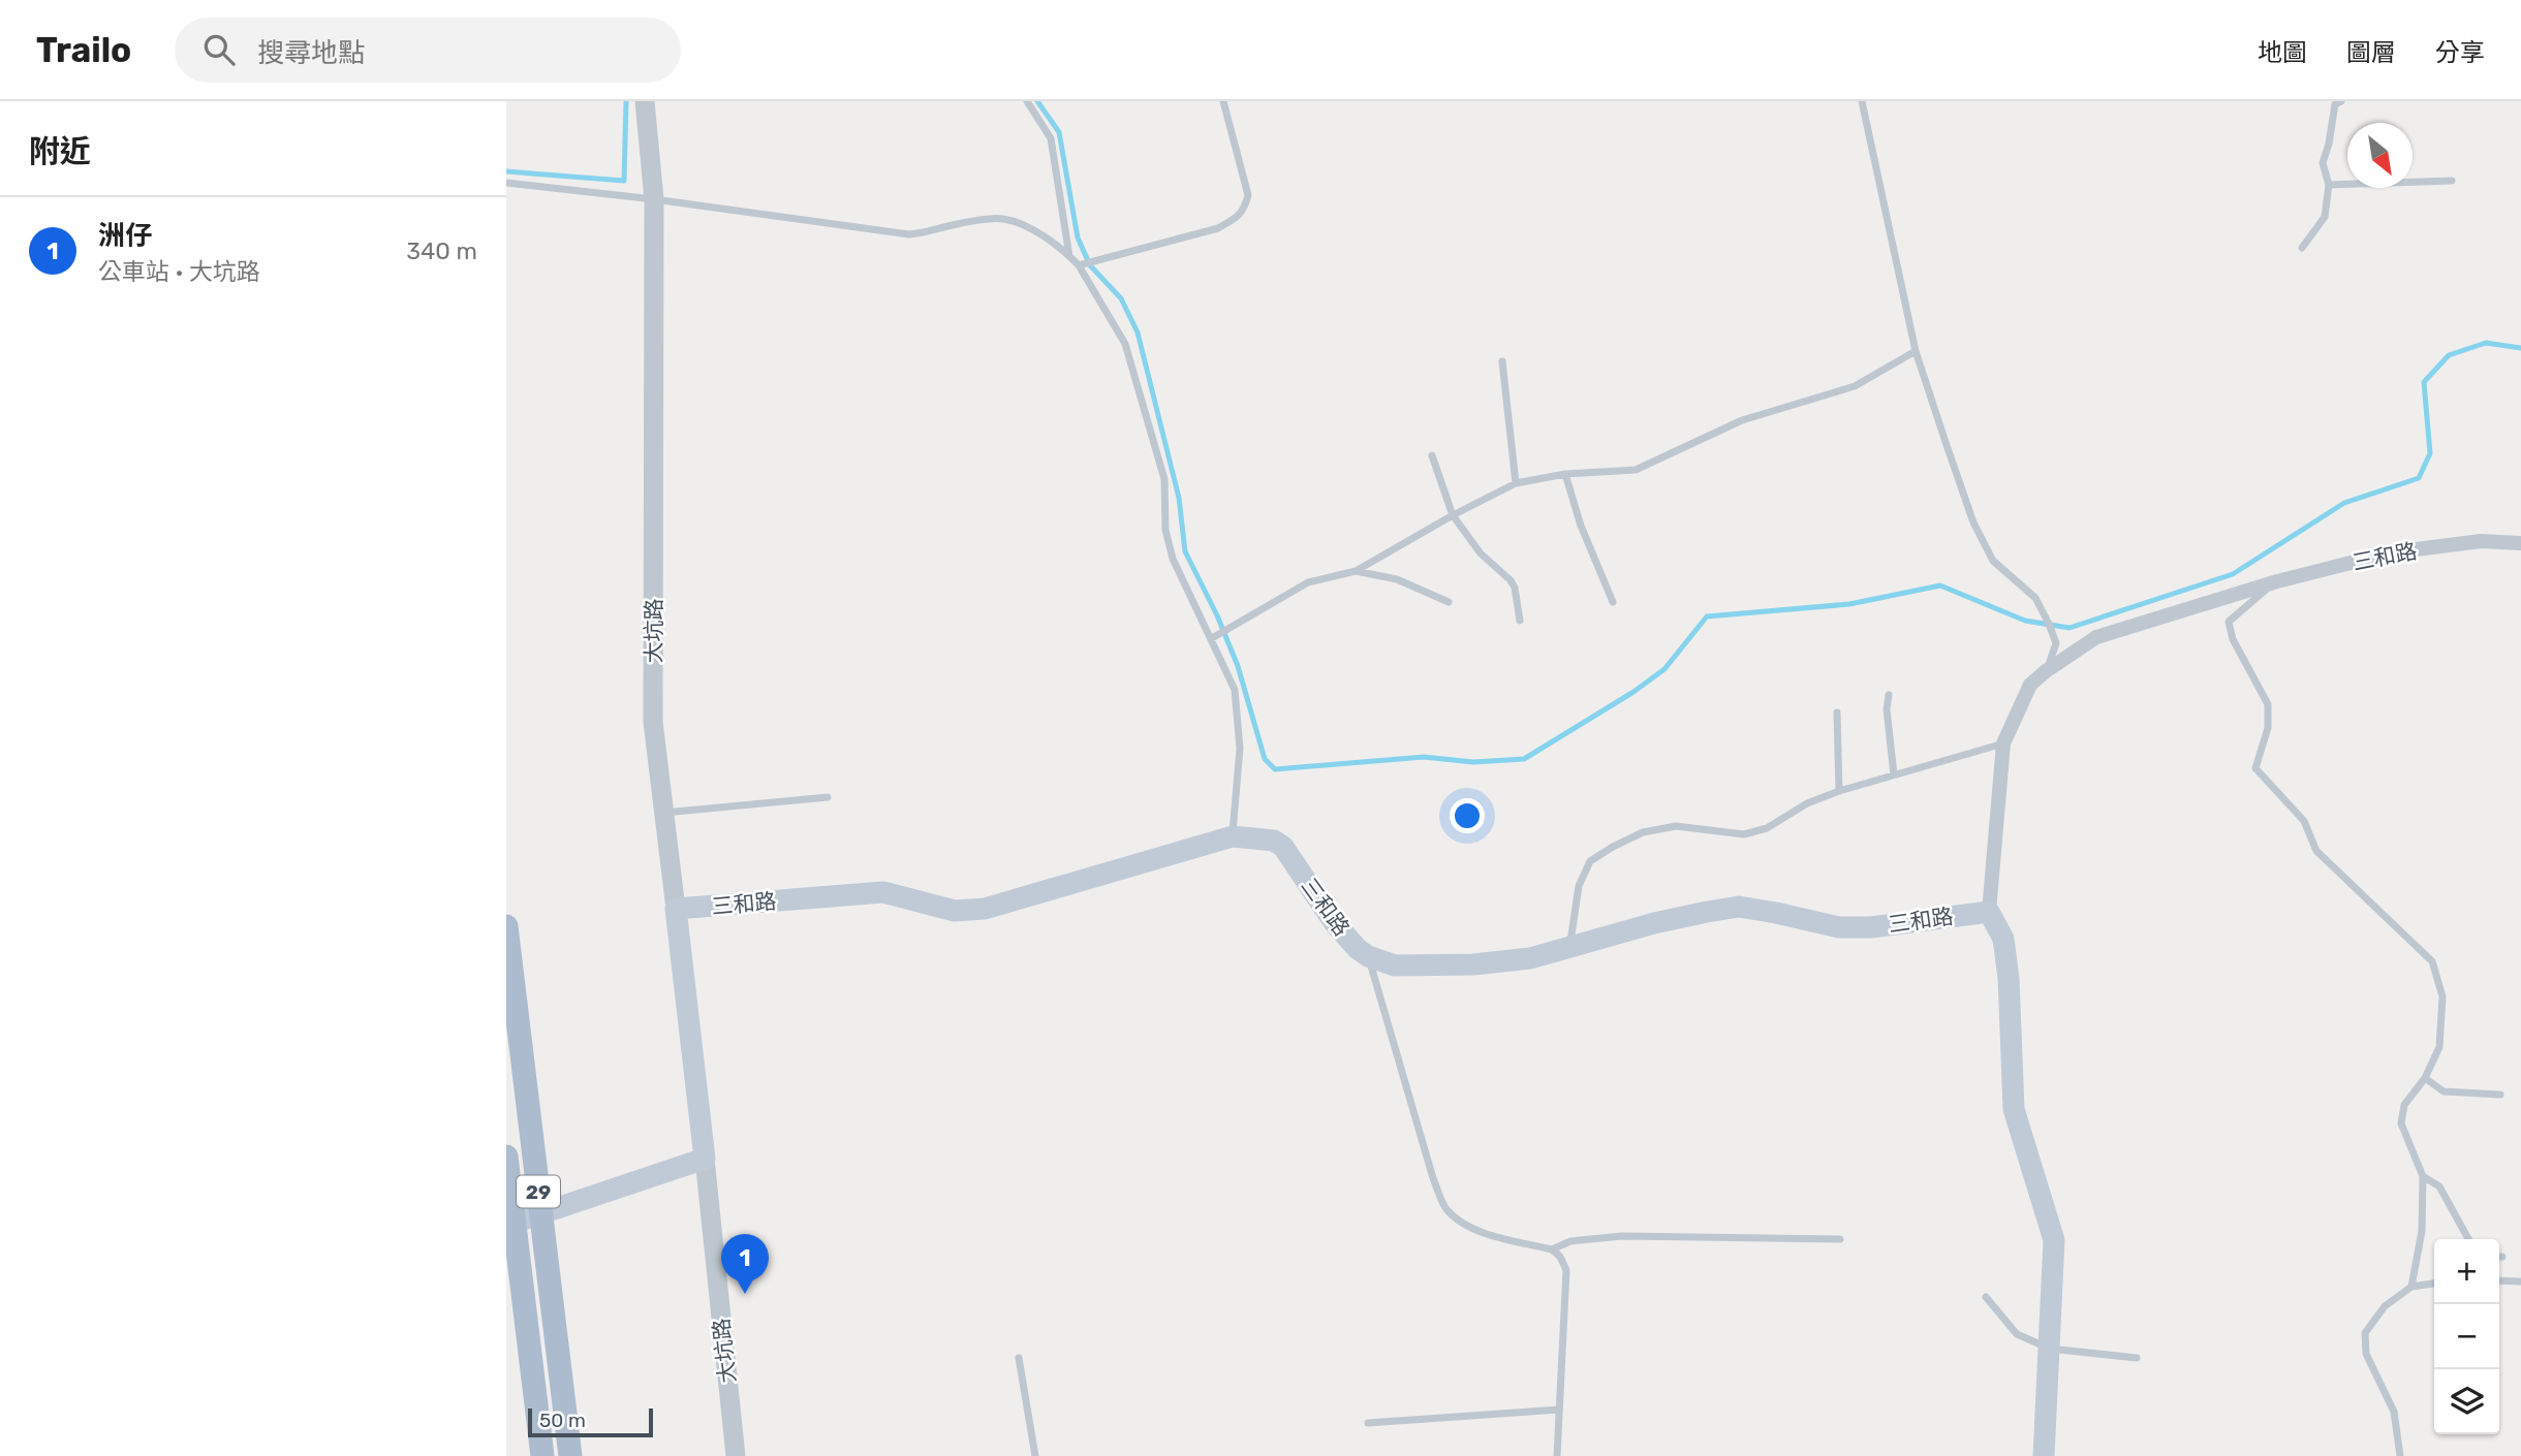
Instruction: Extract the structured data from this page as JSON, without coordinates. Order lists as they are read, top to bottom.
{
  "streets": {
    "main road": ["三和路", "大坑路", "29"]
  },
  "crossings": [
    ["三和路", "大坑路"]
  ],
  "scale_bar": "50 m",
  "north": "bottom right",
  "page": {
    "header": "Trailo",
    "search": "搜尋地點",
    "nav": ["地圖", "圖層", "分享"],
    "heading": "附近",
    "list": [
      {
        "mark": "1",
        "name": "洲仔",
        "note": "公車站 · 大坑路",
        "value": "340 m"
      }
    ],
    "pins": "1",
    "map_buttons": ["+", "−"],
    "scale": "50 m"
  }
}
